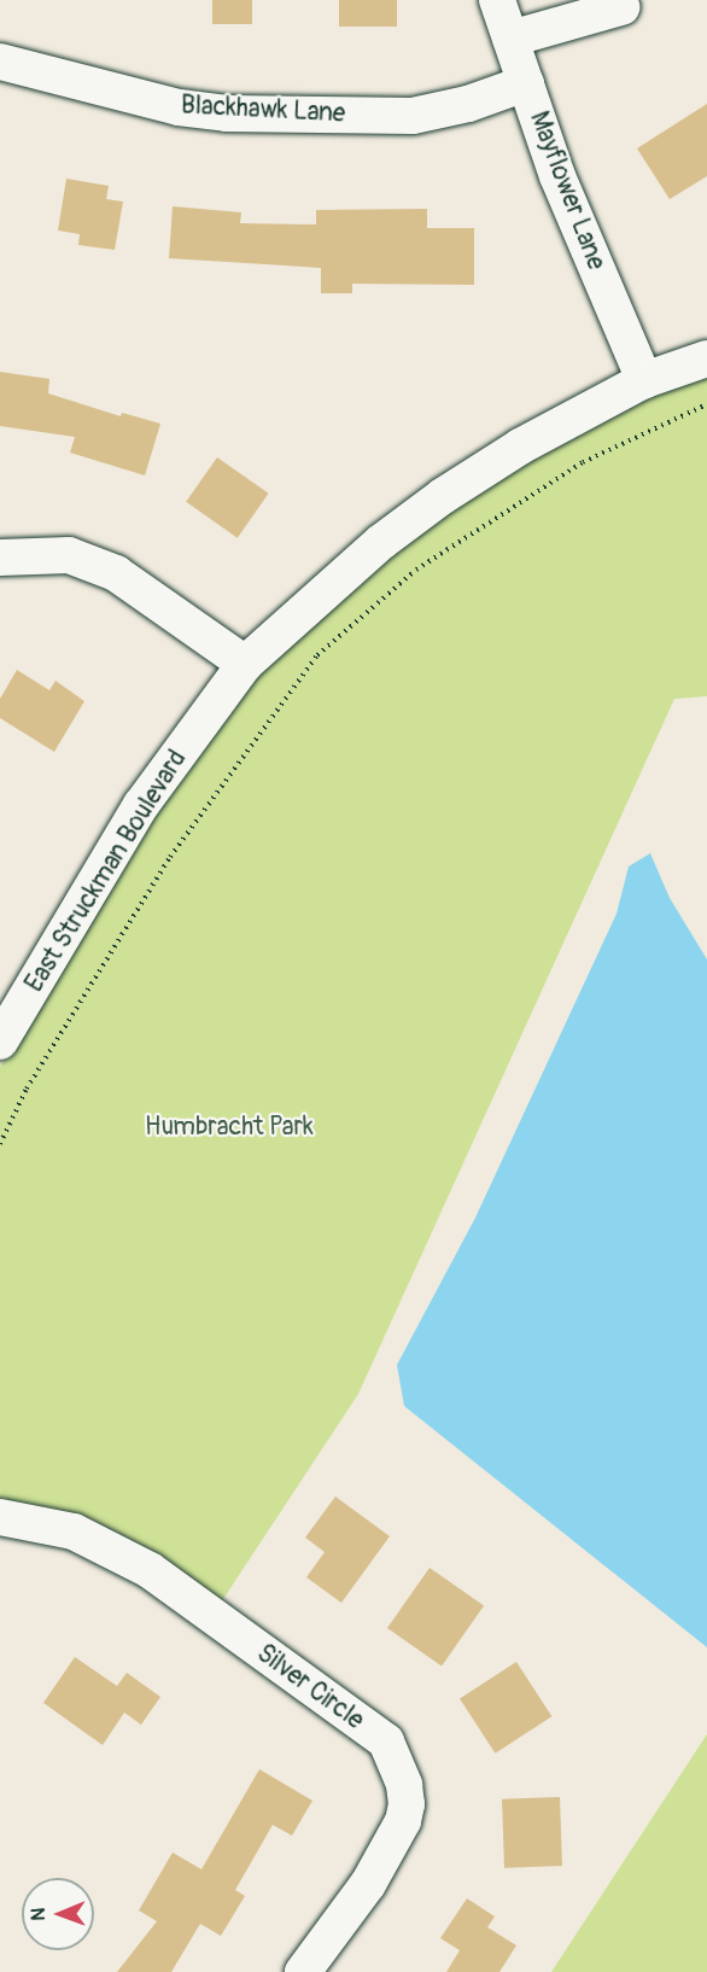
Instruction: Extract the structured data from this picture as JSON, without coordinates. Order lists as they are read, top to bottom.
{
  "streets": {
    "street": [
      "Blackhawk Lane",
      "Mayflower Lane",
      "East Struckman Boulevard",
      "Silver Circle"
    ]
  },
  "crossings": [
    ["Blackhawk Lane", "Mayflower Lane"],
    ["Mayflower Lane", "East Struckman Boulevard"]
  ],
  "parks": ["Humbracht Park"],
  "north": "left"
}
